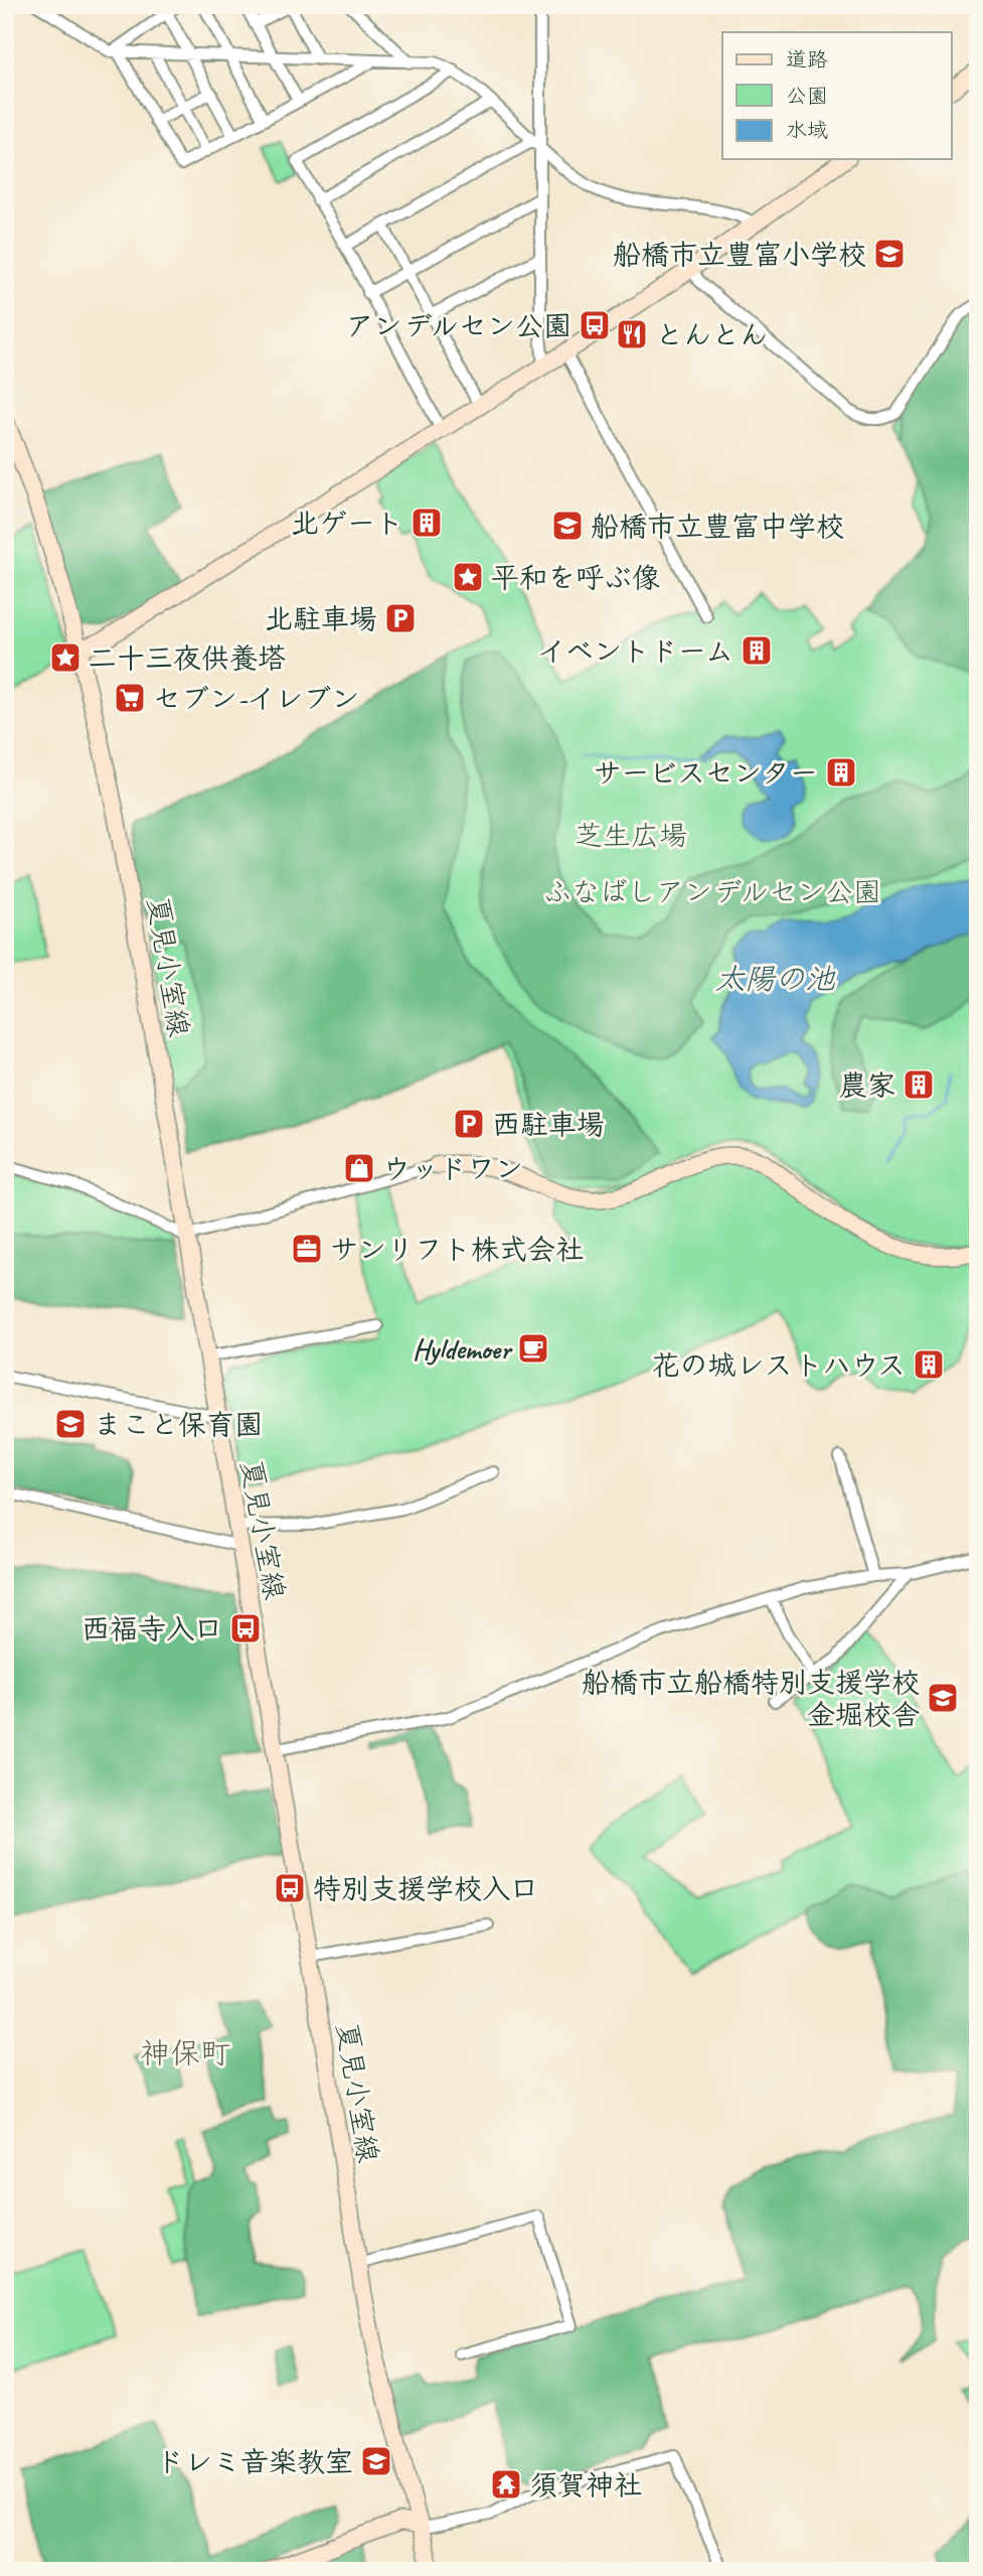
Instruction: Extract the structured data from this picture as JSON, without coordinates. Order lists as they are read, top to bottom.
{
  "streets": {
    "main road": ["夏見小室線"]
  },
  "districts": ["神保町"],
  "water": ["太陽の池"],
  "parks": ["芝生広場", "ふなばしアンデルセン公園"],
  "places": {
    "school or university": [
      "船橋市立豊富小学校",
      "船橋市立豊富中学校",
      "まこと保育園",
      "船橋市立船橋特別支援学校 金堀校舎",
      "ドレミ音楽教室"
    ],
    "bus stop": ["アンデルセン公園", "西福寺入口", "特別支援学校入口"],
    "restaurant": ["とんとん"],
    "building": [
      "北ゲート",
      "イベントドーム",
      "サービスセンター",
      "農家",
      "花の城レストハウス"
    ],
    "place": ["平和を呼ぶ像", "二十三夜供養塔"],
    "parking": ["北駐車場", "西駐車場"],
    "supermarket": ["セブン-イレブン"],
    "shop": ["ウッドワン"],
    "office": ["サンリフト株式会社"],
    "cafe": ["Hyldemoer"],
    "temple": ["須賀神社"]
  },
  "legend": ["道路", "公園", "水域"]
}
